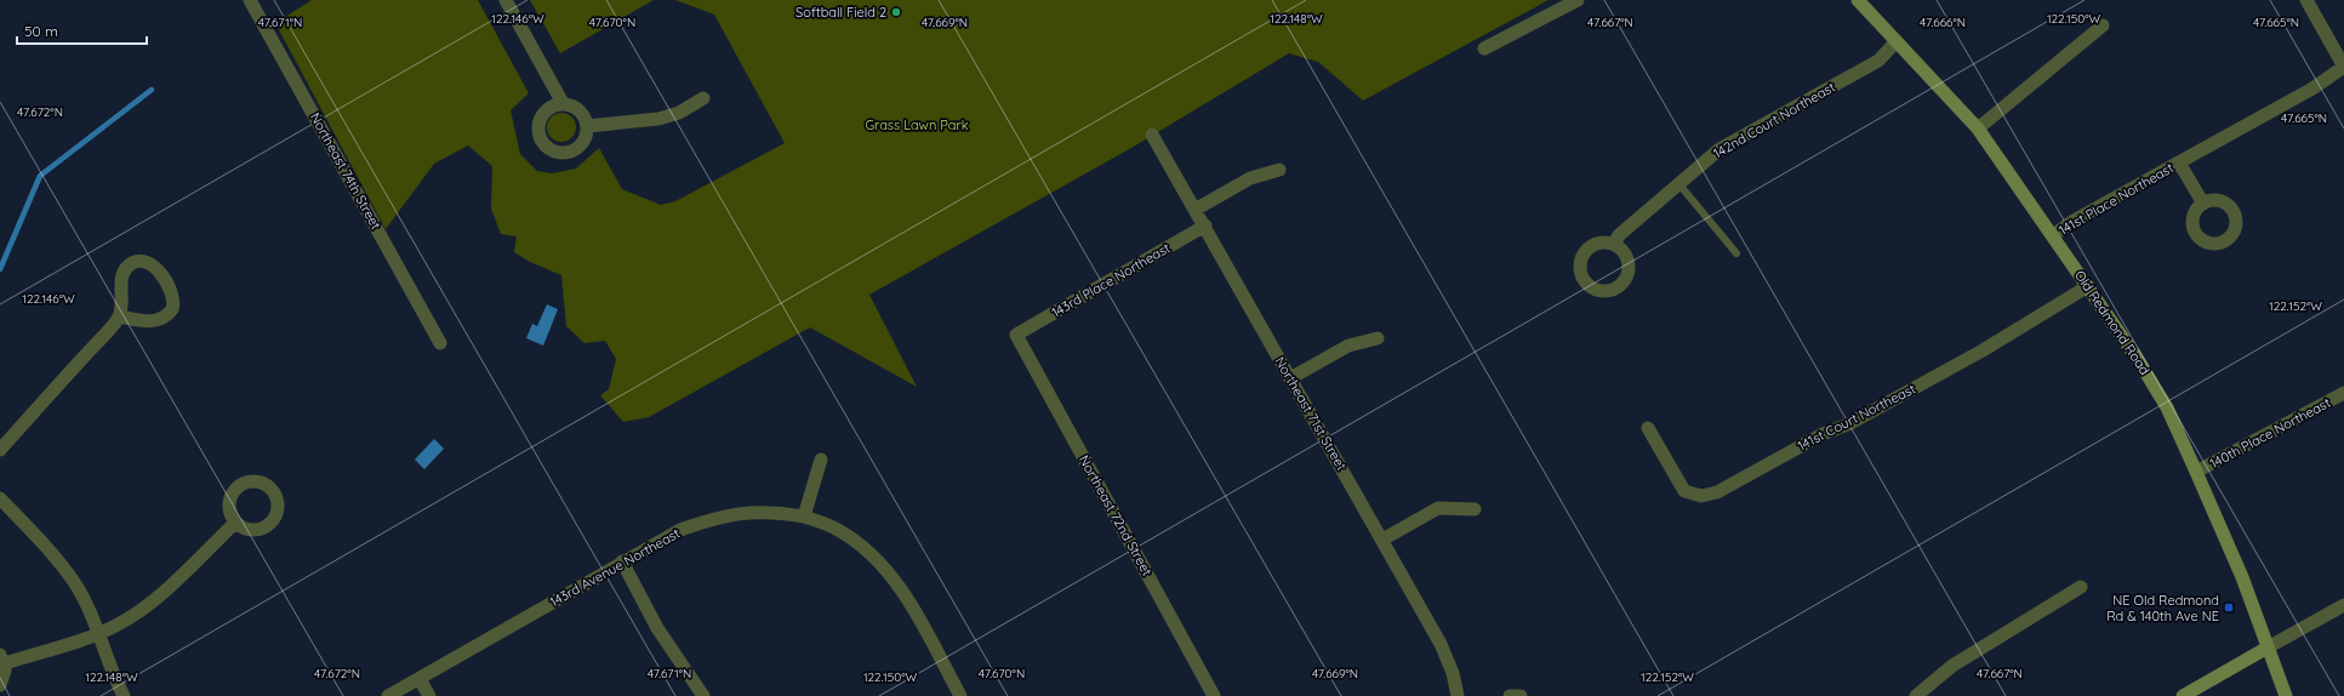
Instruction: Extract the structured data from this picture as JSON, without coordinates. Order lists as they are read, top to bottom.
{
  "streets": {
    "main road": ["Old Redmond Road"],
    "street": [
      "142nd Court Northeast",
      "Northeast 74th Street",
      "141st Place Northeast",
      "143rd Place Northeast",
      "Northeast 71st Street",
      "141st Court Northeast",
      "140th Place Northeast",
      "Northeast 72nd Street",
      "143rd Avenue Northeast"
    ]
  },
  "crossings": [
    ["142nd Court Northeast", "Old Redmond Road"],
    ["141st Place Northeast", "Old Redmond Road"],
    ["143rd Place Northeast", "Northeast 71st Street"],
    ["143rd Place Northeast", "Northeast 72nd Street"],
    ["Old Redmond Road", "141st Court Northeast"],
    ["Old Redmond Road", "140th Place Northeast"]
  ],
  "parks": ["Grass Lawn Park"],
  "places": {
    "other": ["Softball Field 2"],
    "transit": ["NE Old Redmond Rd & 140th Ave NE"]
  },
  "scale_bar": "50 m",
  "coordinates": [
    "122.146°W",
    "122.148°W",
    "122.150°W",
    "47.670°N",
    "47.669°N",
    "47.667°N",
    "47.666°N",
    "47.665°N",
    "47.671°N",
    "47.672°N",
    "122.152°W"
  ]
}
